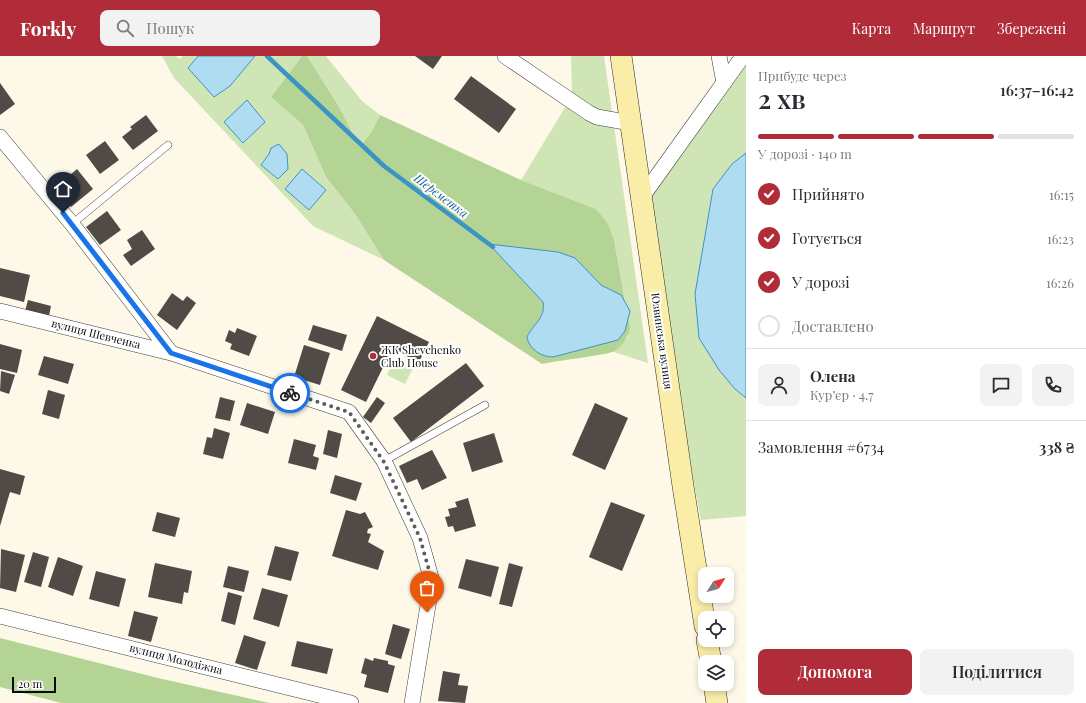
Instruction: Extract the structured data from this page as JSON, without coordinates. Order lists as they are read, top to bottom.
{
  "streets": {
    "main road": ["Юзвинська вулиця"],
    "street": ["вулиця Шевченка", "вулиця Молодіжна"]
  },
  "water": ["Шереметка"],
  "places": ["ЖК Shevchenko Club House"],
  "scale_bar": "20 m",
  "north": "top right",
  "page": {
    "header": "Forkly",
    "search": "Пошук",
    "nav": ["Карта", "Маршрут", "Збережені"],
    "heading": ["2 хв", "Прибуде через", "16:37–16:42"],
    "panel": [
      "Олена",
      "Кур’єр · 4.7",
      "Замовлення #6734",
      "338 ₴"
    ],
    "bar": "У дорозі · 140 m",
    "list": [
      ["Прийнято", "16:15"],
      ["Готується", "16:23"],
      ["У дорозі", "16:26"],
      "Доставлено"
    ],
    "buttons": ["Допомога", "Поділитися"],
    "scale": "20 m"
  }
}
